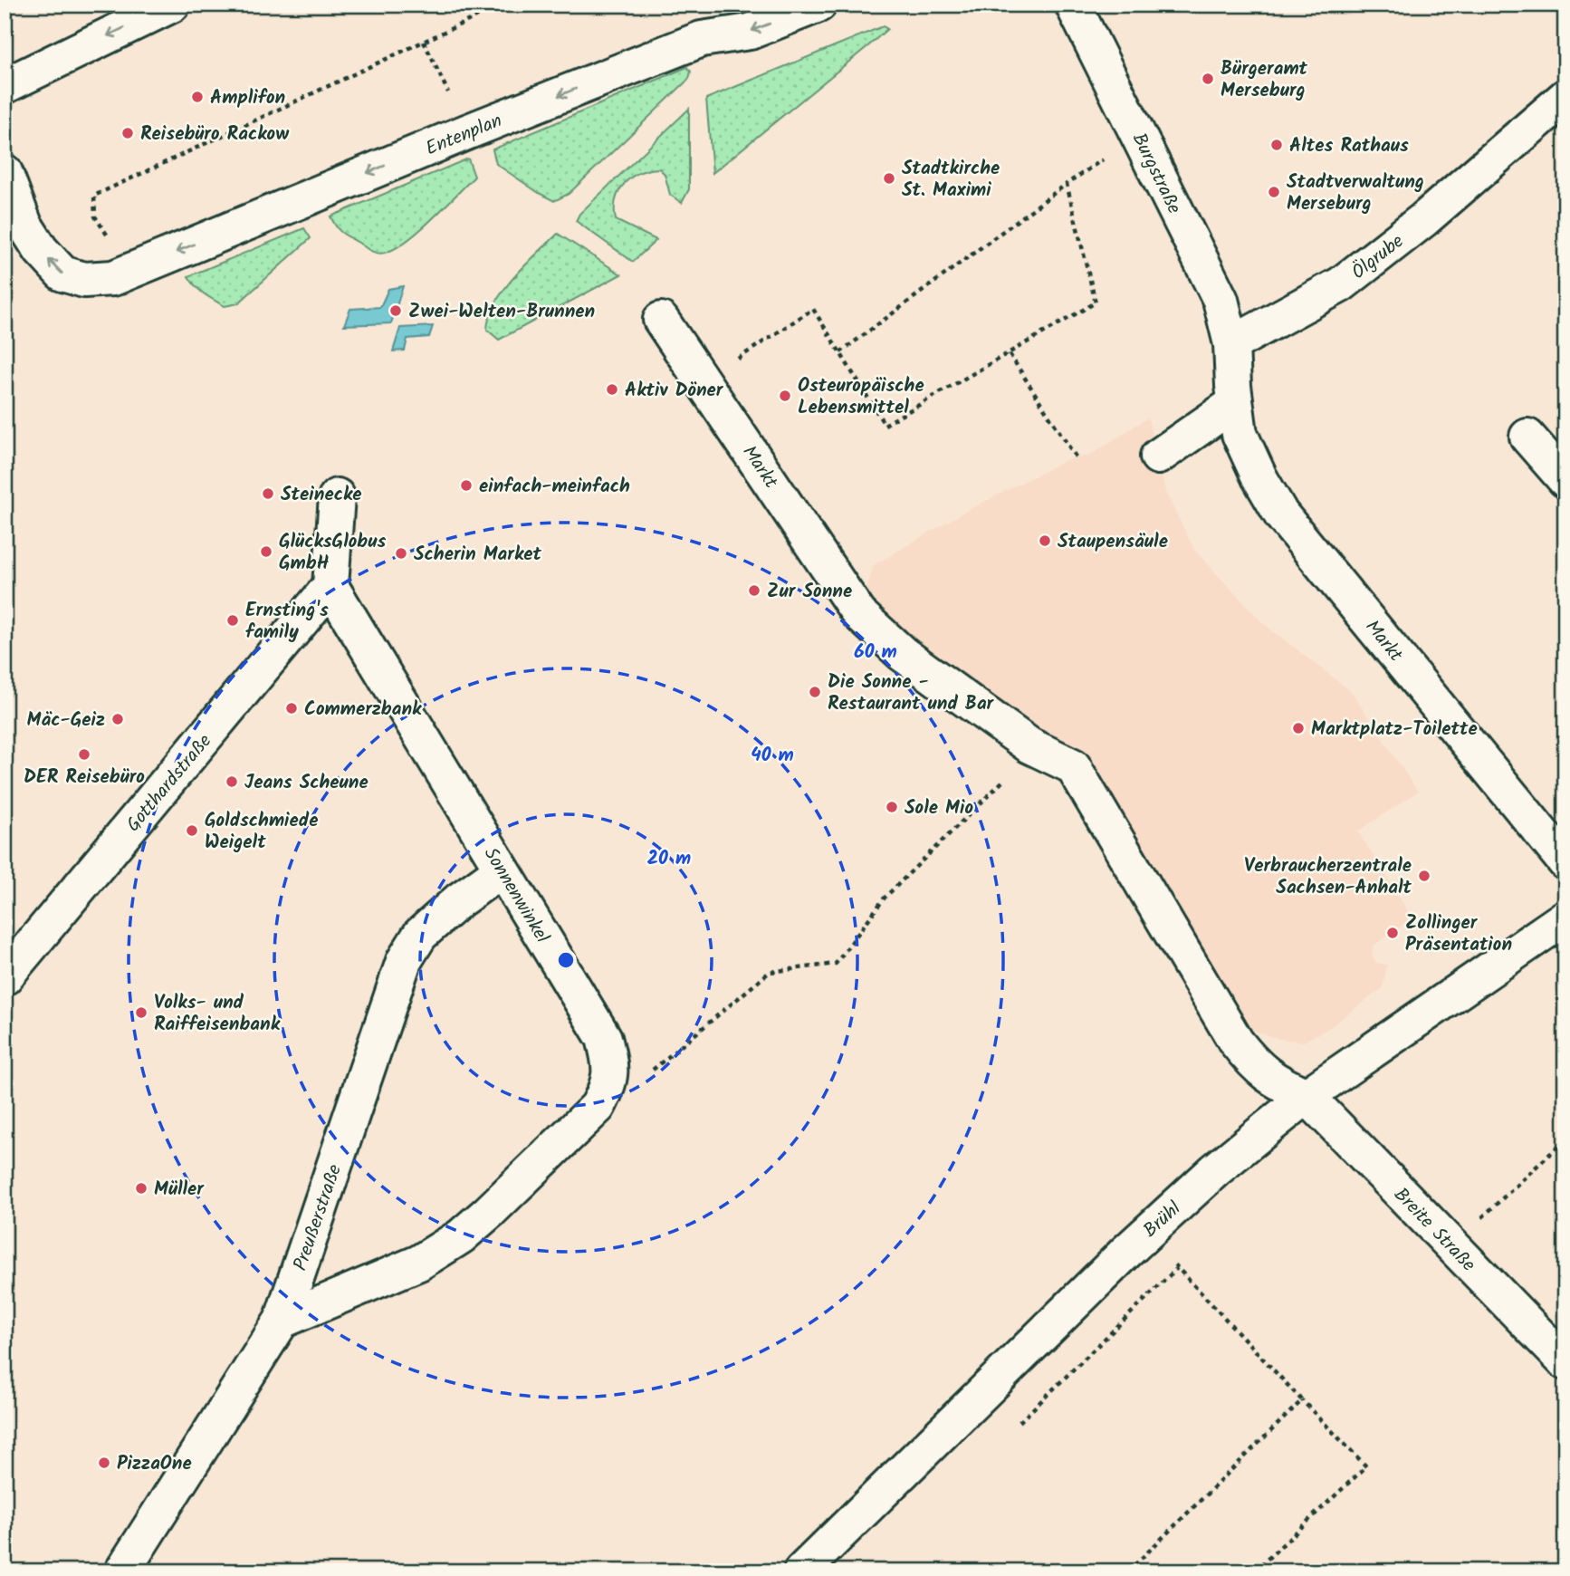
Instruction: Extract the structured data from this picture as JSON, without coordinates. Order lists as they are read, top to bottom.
{
  "streets": {
    "street": [
      "Entenplan",
      "Burgstraße",
      "Ölgrube",
      "Markt",
      "Gotthardstraße",
      "Sonnenwinkel",
      "Preußerstraße",
      "Brühl",
      "Breite Straße"
    ]
  },
  "crossings": [
    ["Burgstraße", "Ölgrube"],
    ["Burgstraße", "Markt"],
    ["Ölgrube", "Markt"],
    ["Markt", "Brühl"],
    ["Markt", "Breite Straße"],
    ["Gotthardstraße", "Sonnenwinkel"],
    ["Sonnenwinkel", "Preußerstraße"],
    ["Brühl", "Breite Straße"]
  ],
  "one_way": ["Entenplan"],
  "places": [
    "Bürgeramt Merseburg",
    "Amplifon",
    "Reisebüro Rackow",
    "Altes Rathaus",
    "Stadtkirche St. Maximi",
    "Stadtverwaltung Merseburg",
    "Zwei-Welten-Brunnen",
    "Aktiv Döner",
    "Osteuropäische Lebensmittel",
    "einfach-meinfach",
    "Steinecke",
    "Staupensäule",
    "GlücksGlobus GmbH",
    "Scherin Market",
    "Zur Sonne",
    "Ernsting's family",
    "Die Sonne - Restaurant und Bar",
    "Commerzbank",
    "Mäc-Geiz",
    "Marktplatz-Toilette",
    "DER Reisebüro",
    "Jeans Scheune",
    "Sole Mio",
    "Goldschmiede Weigelt",
    "Verbraucherzentrale Sachsen-Anhalt",
    "Zollinger Präsentation",
    "Volks- und Raiffeisenbank",
    "Müller",
    "PizzaOne"
  ],
  "rings": ["60 m", "40 m", "20 m"]
}
